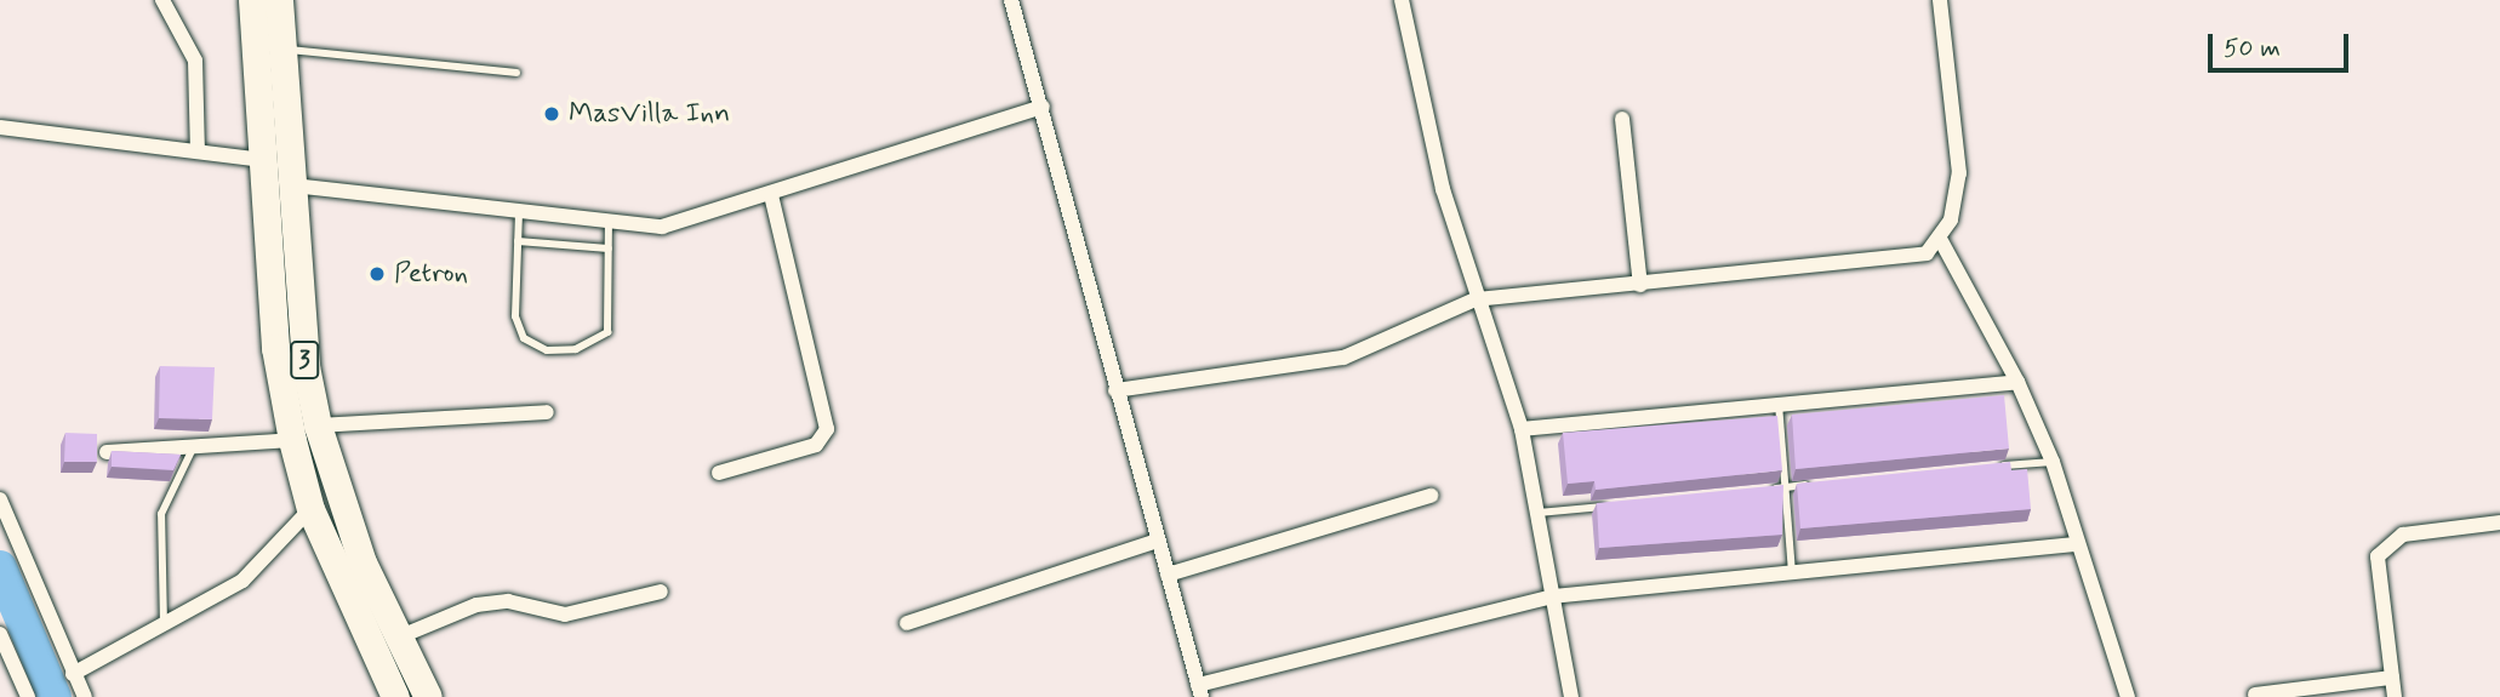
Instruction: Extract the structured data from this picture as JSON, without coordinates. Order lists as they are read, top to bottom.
{
  "streets": {
    "highway": ["3"]
  },
  "places": ["MasVilla Inn", "Petron"],
  "scale_bar": "50 m"
}
